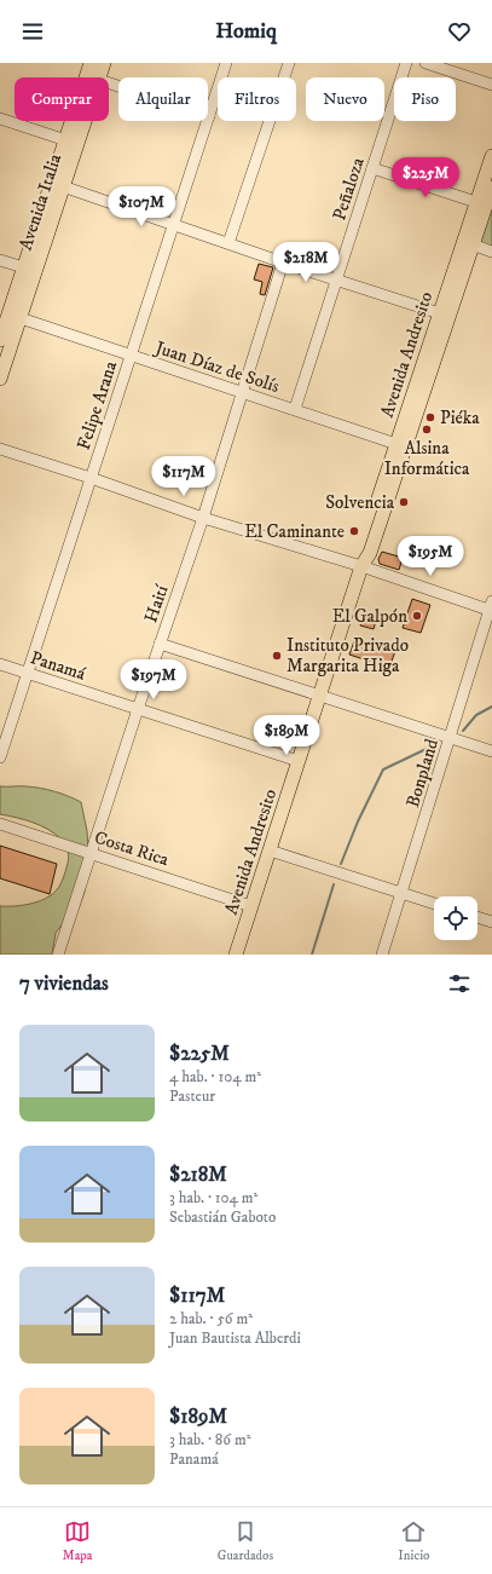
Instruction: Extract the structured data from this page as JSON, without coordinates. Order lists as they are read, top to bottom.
{
  "streets": {
    "main road": ["Avenida Italia", "Avenida Andresito"],
    "street": [
      "Peñaloza",
      "Juan Díaz de Solís",
      "Felipe Arana",
      "Haití",
      "Panamá",
      "Bonpland",
      "Costa Rica"
    ]
  },
  "crossings": [
    ["Peñaloza", "Juan Díaz de Solís"],
    ["Avenida Italia", "Juan Díaz de Solís"],
    ["Avenida Andresito", "Juan Díaz de Solís"],
    ["Avenida Andresito", "Panamá"],
    ["Avenida Andresito", "Costa Rica"],
    ["Juan Díaz de Solís", "Felipe Arana"],
    ["Juan Díaz de Solís", "Haití"],
    ["Felipe Arana", "Panamá"],
    ["Haití", "Panamá"],
    ["Haití", "Costa Rica"]
  ],
  "places": [
    "Piéka",
    "Alsina Informática",
    "Solvencia",
    "El Caminante",
    "El Galpón",
    "Instituto Privado Margarita Higa"
  ],
  "page": {
    "header": "Homiq",
    "chip": [
      "Comprar",
      "Alquilar",
      "Filtros",
      "Nuevo",
      "Piso"
    ],
    "price": [
      "$225M",
      "$107M",
      "$218M",
      "$117M",
      "$195M",
      "$197M",
      "$189M"
    ],
    "heading": "7 viviendas",
    "list": [
      {
        "name": "$225M",
        "note": "4 hab. · 104 m² · Pasteur"
      },
      {
        "name": "$218M",
        "note": "3 hab. · 104 m² · Sebastián Gaboto"
      },
      {
        "name": "$117M",
        "note": "2 hab. · 56 m² · Juan Bautista Alberdi"
      },
      {
        "name": "$189M",
        "note": "3 hab. · 86 m² · Panamá"
      }
    ],
    "tabs": ["Mapa", "Guardados", "Inicio"]
  }
}
